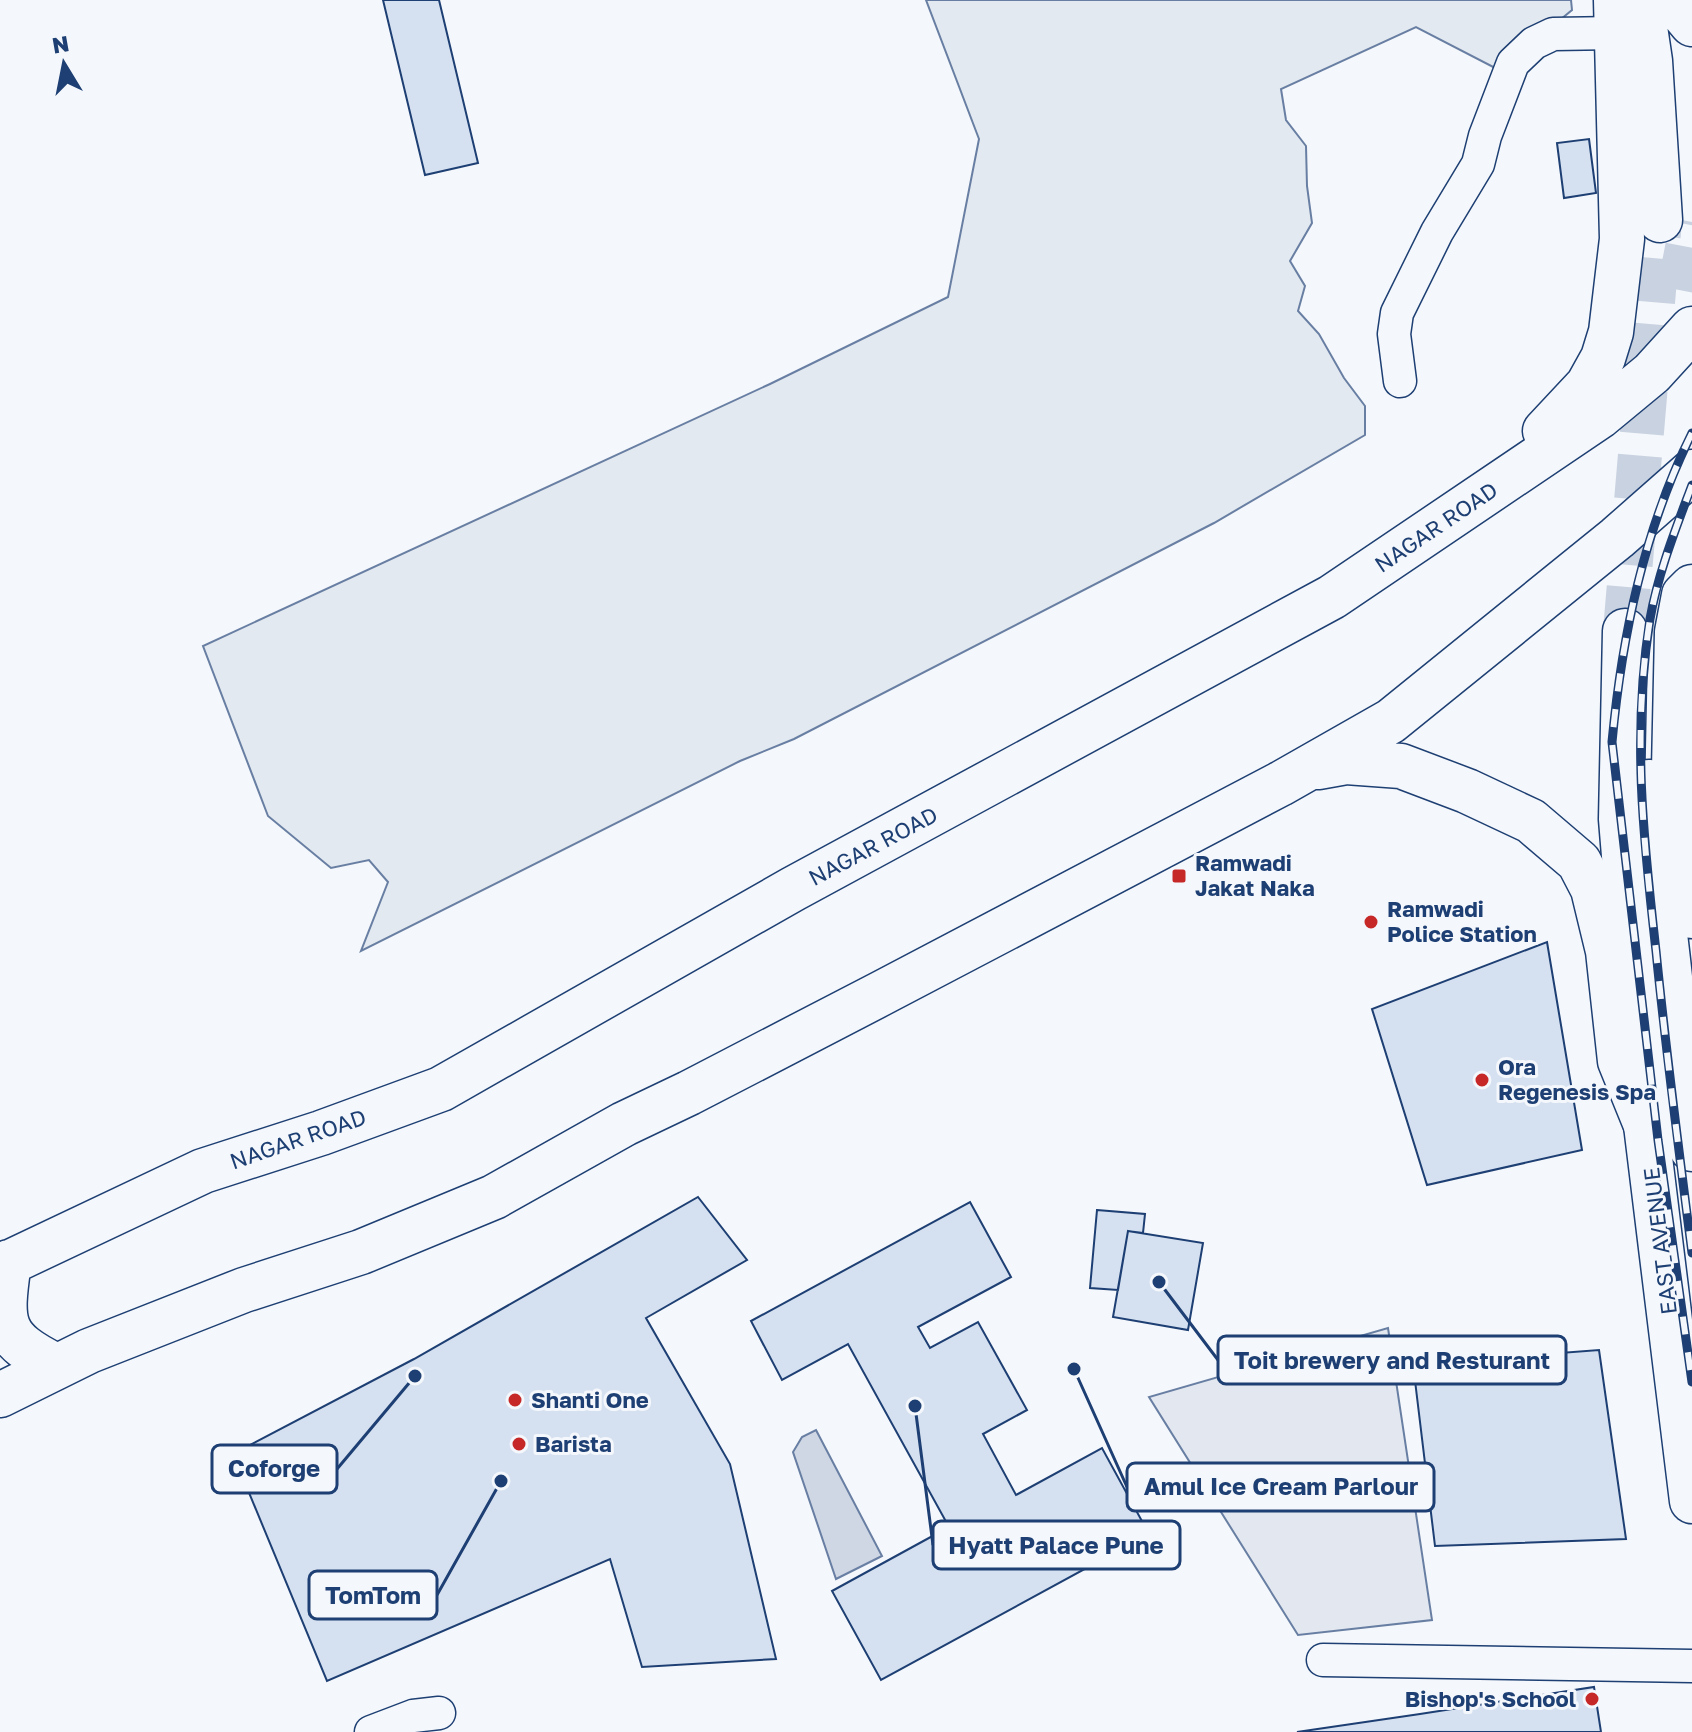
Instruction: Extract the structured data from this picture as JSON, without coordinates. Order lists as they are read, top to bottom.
{
  "streets": {
    "main road": ["NAGAR ROAD", "EAST AVENUE"]
  },
  "places": {
    "transit": ["Ramwadi Jakat Naka"],
    "other": [
      "Ramwadi Police Station",
      "Ora Regenesis Spa",
      "Toit brewery and Resturant",
      "Amul Ice Cream Parlour",
      "Coforge",
      "Shanti One",
      "Hyatt Palace Pune",
      "Barista",
      "TomTom",
      "Bishop's School"
    ]
  },
  "north": "top"
}
